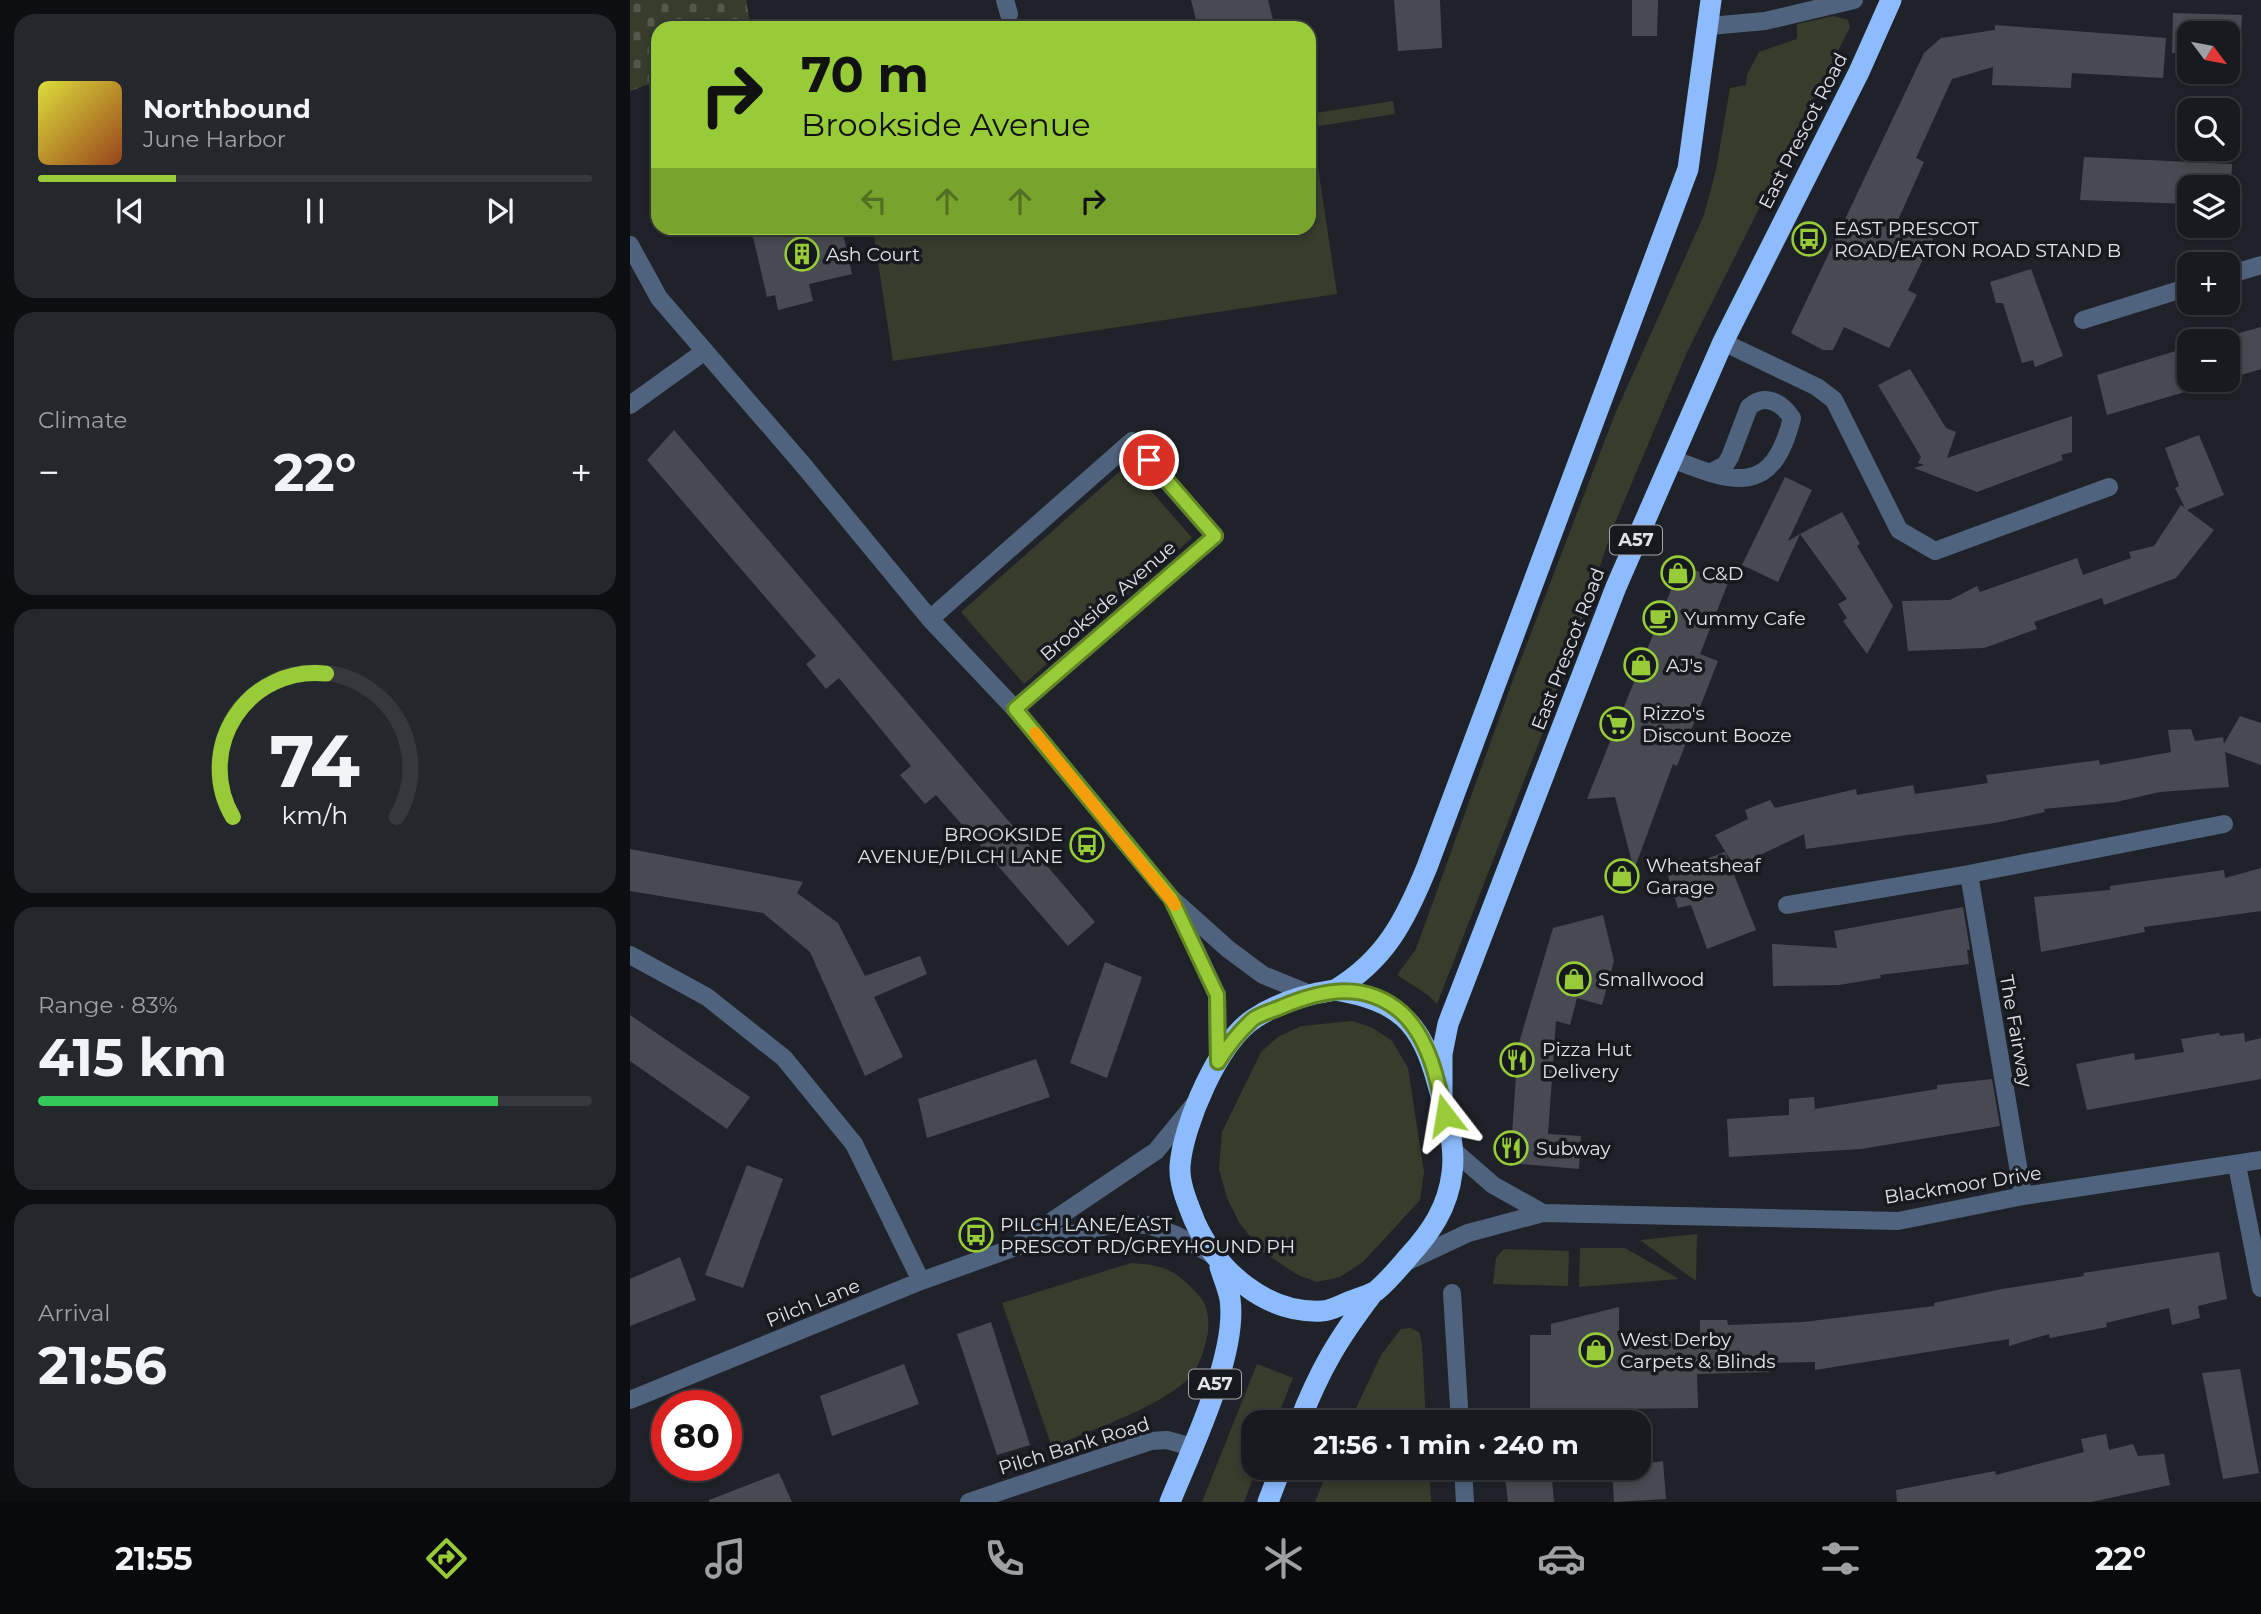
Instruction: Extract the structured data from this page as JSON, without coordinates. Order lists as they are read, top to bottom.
{
  "streets": {
    "highway": ["East Prescot Road", "A57"],
    "street": [
      "Brookside Avenue",
      "The Fairway",
      "Blackmoor Drive",
      "Pilch Lane",
      "Pilch Bank Road"
    ]
  },
  "crossings": [
    ["East Prescot Road", "A57"],
    ["A57", "Blackmoor Drive"],
    ["A57", "Pilch Lane"],
    ["A57", "Pilch Bank Road"],
    ["The Fairway", "Blackmoor Drive"]
  ],
  "places": {
    "bus stop": ["EAST PRESCOT ROAD/EATON ROAD STAND B", "BROOKSIDE AVENUE/PILCH LANE", "PILCH LANE/EAST PRESCOT RD/GREYHOUND PH"],
    "building": ["Ash Court"],
    "shop": [
      "C&D",
      "AJ's",
      "Wheatsheaf Garage",
      "Smallwood",
      "West Derby Carpets & Blinds"
    ],
    "cafe": ["Yummy Cafe"],
    "supermarket": ["Rizzo's Discount Booze"],
    "restaurant": ["Pizza Hut Delivery", "Subway"]
  },
  "north": "bottom right",
  "page": {
    "map_buttons": ["+", "−"],
    "turn": ["70 m", "Brookside Avenue"],
    "song": ["Northbound", "June Harbor"],
    "tile": [
      "Climate",
      ["Range · 83%", "415 km"],
      ["Arrival", "21:56"]
    ],
    "heat": ["−", "22°", "+"],
    "limit": "80",
    "trip": "21:56 · 1 min · 240 m",
    "tabs": ["21:55", "22°"],
    "gauge": ["74", "km/h"]
  }
}
